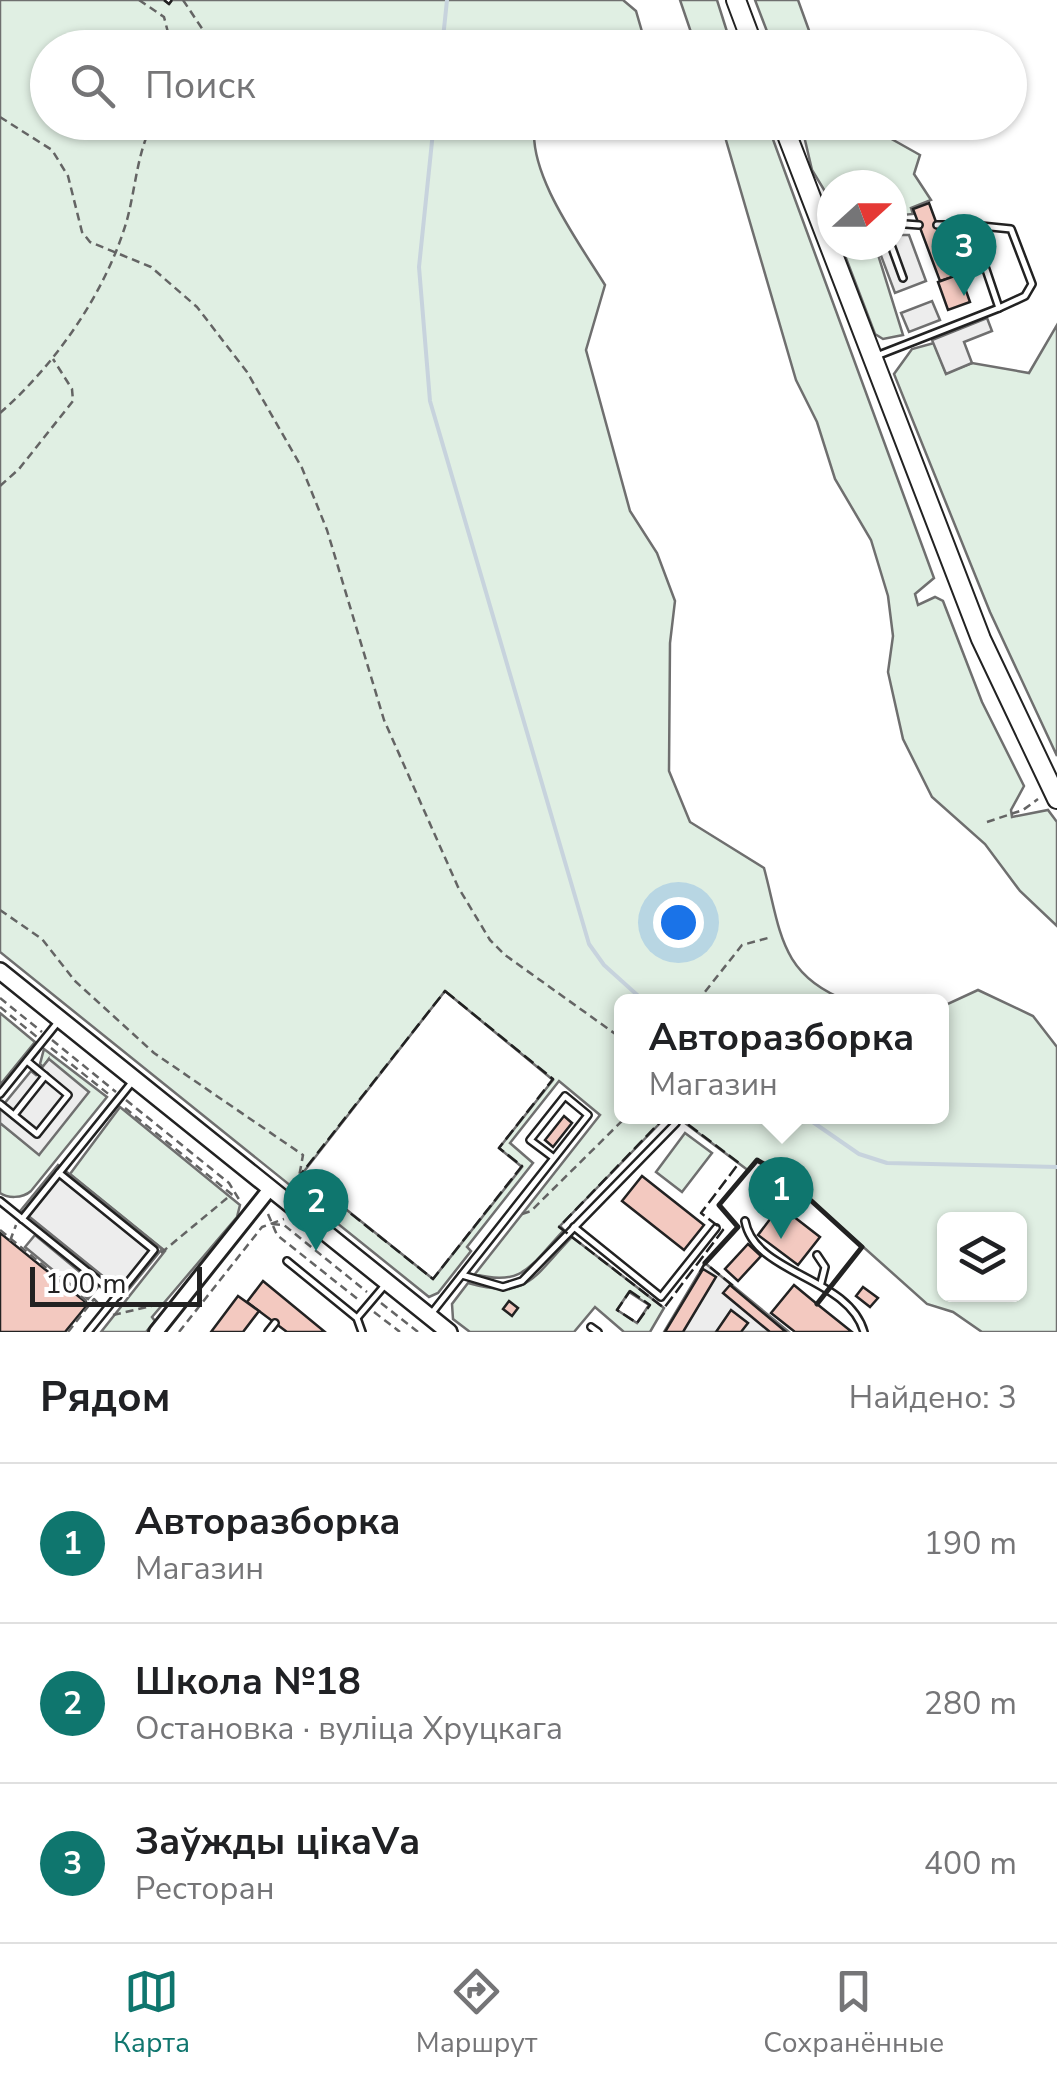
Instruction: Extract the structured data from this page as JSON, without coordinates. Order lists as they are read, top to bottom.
{
  "scale_bar": "100 m",
  "north": "right",
  "page": {
    "search": "Поиск",
    "pins": ["3", "1", "2"],
    "popup": ["Авторазборка", "Магазин"],
    "scale": "100 m",
    "heading": ["Рядом", "Найдено: 3"],
    "list": [
      {
        "mark": "1",
        "name": "Авторазборка",
        "note": "Магазин",
        "value": "190 m"
      },
      {
        "mark": "2",
        "name": "Школа №18",
        "note": "Остановка · вуліца Хруцкага",
        "value": "280 m"
      },
      {
        "mark": "3",
        "name": "Заўжды цікаVа",
        "note": "Ресторан",
        "value": "400 m"
      }
    ],
    "nav": ["Карта", "Маршрут", "Сохранённые"]
  }
}
